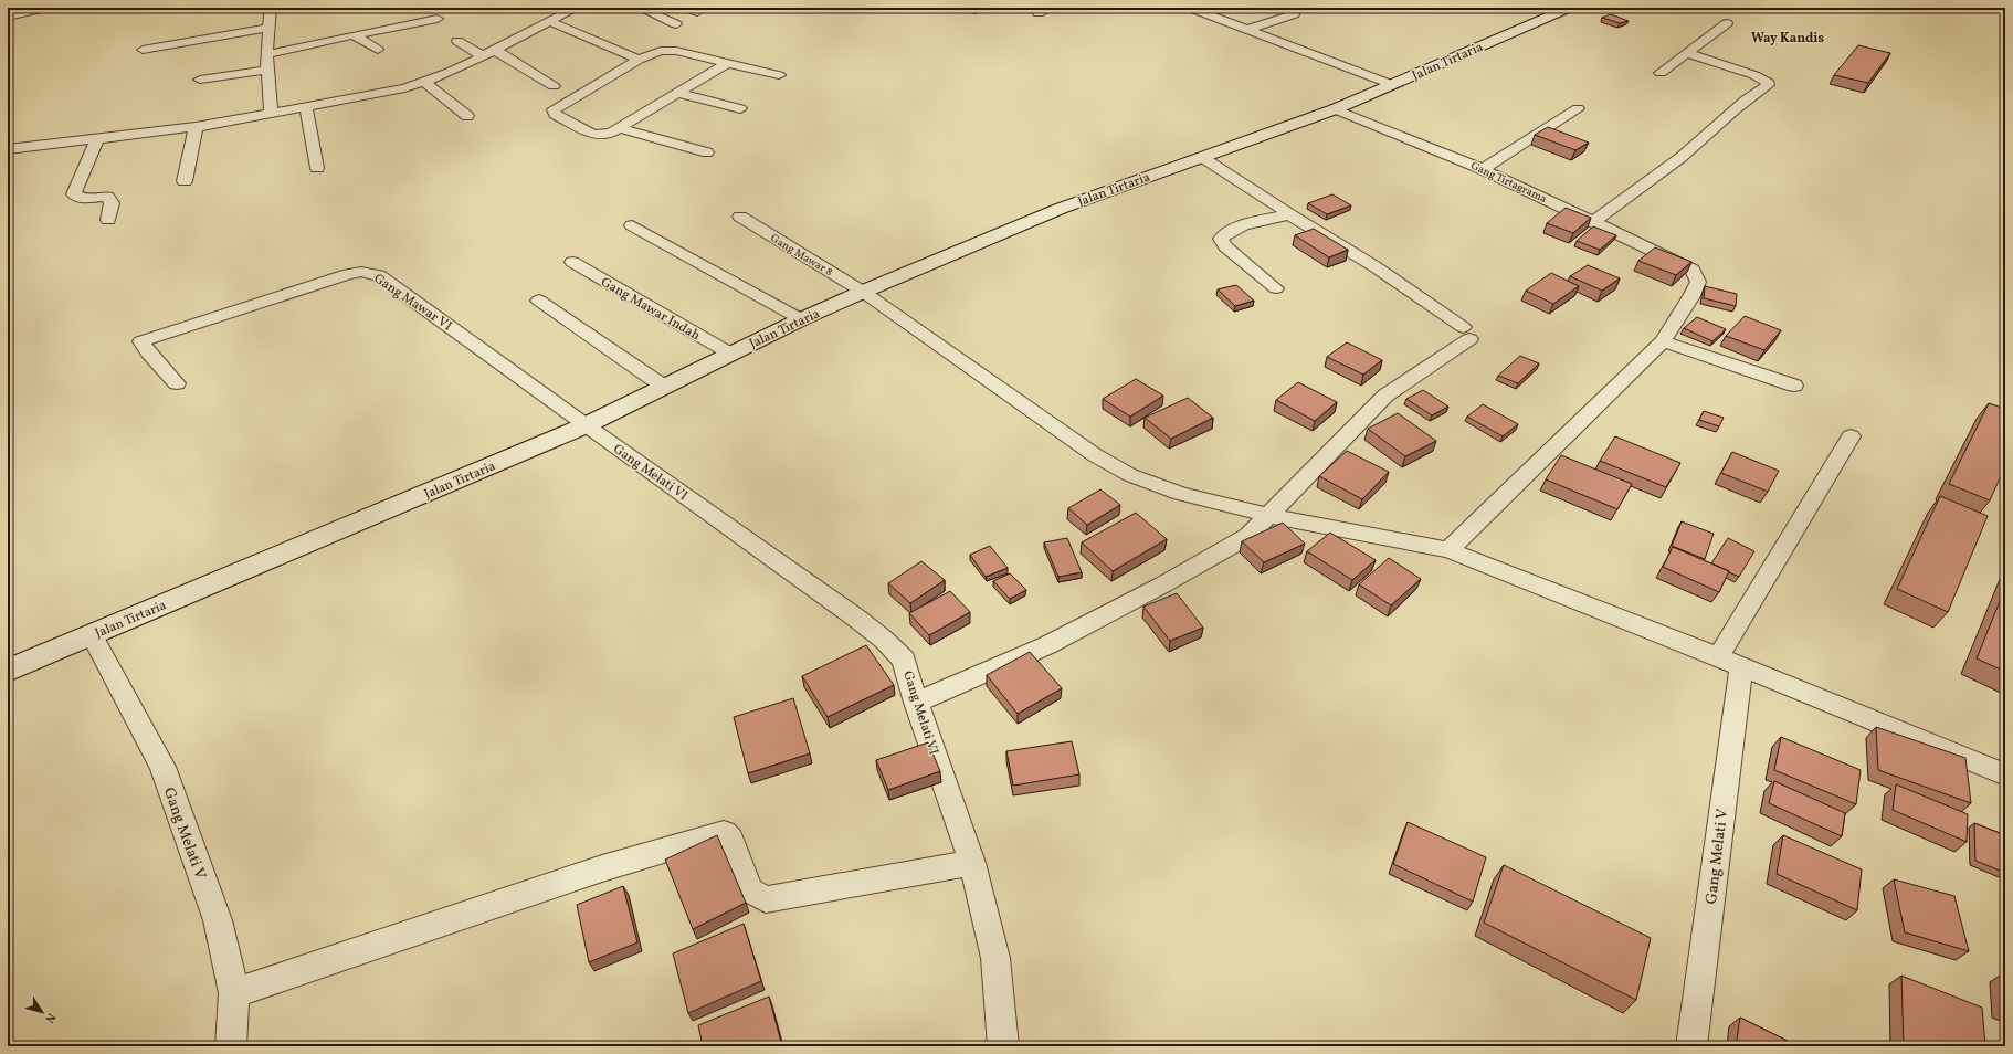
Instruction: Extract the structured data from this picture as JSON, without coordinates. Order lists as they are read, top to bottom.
{
  "streets": {
    "street": [
      "Jalan Tirtaria",
      "Gang Tirtagrama",
      "Gang Mawar 8",
      "Gang Mawar VI",
      "Gang Mawar Indah",
      "Gang Melati VI",
      "Gang Melati V"
    ]
  },
  "crossings": [
    ["Jalan Tirtaria", "Gang Tirtagrama"],
    ["Jalan Tirtaria", "Gang Mawar 8"],
    ["Jalan Tirtaria", "Gang Mawar VI"],
    ["Jalan Tirtaria", "Gang Mawar Indah"],
    ["Jalan Tirtaria", "Gang Melati VI"],
    ["Jalan Tirtaria", "Gang Melati V"],
    ["Gang Mawar 8", "Gang Melati V"],
    ["Gang Mawar VI", "Gang Melati VI"]
  ],
  "districts": ["Way Kandis"],
  "north": "bottom right"
}
